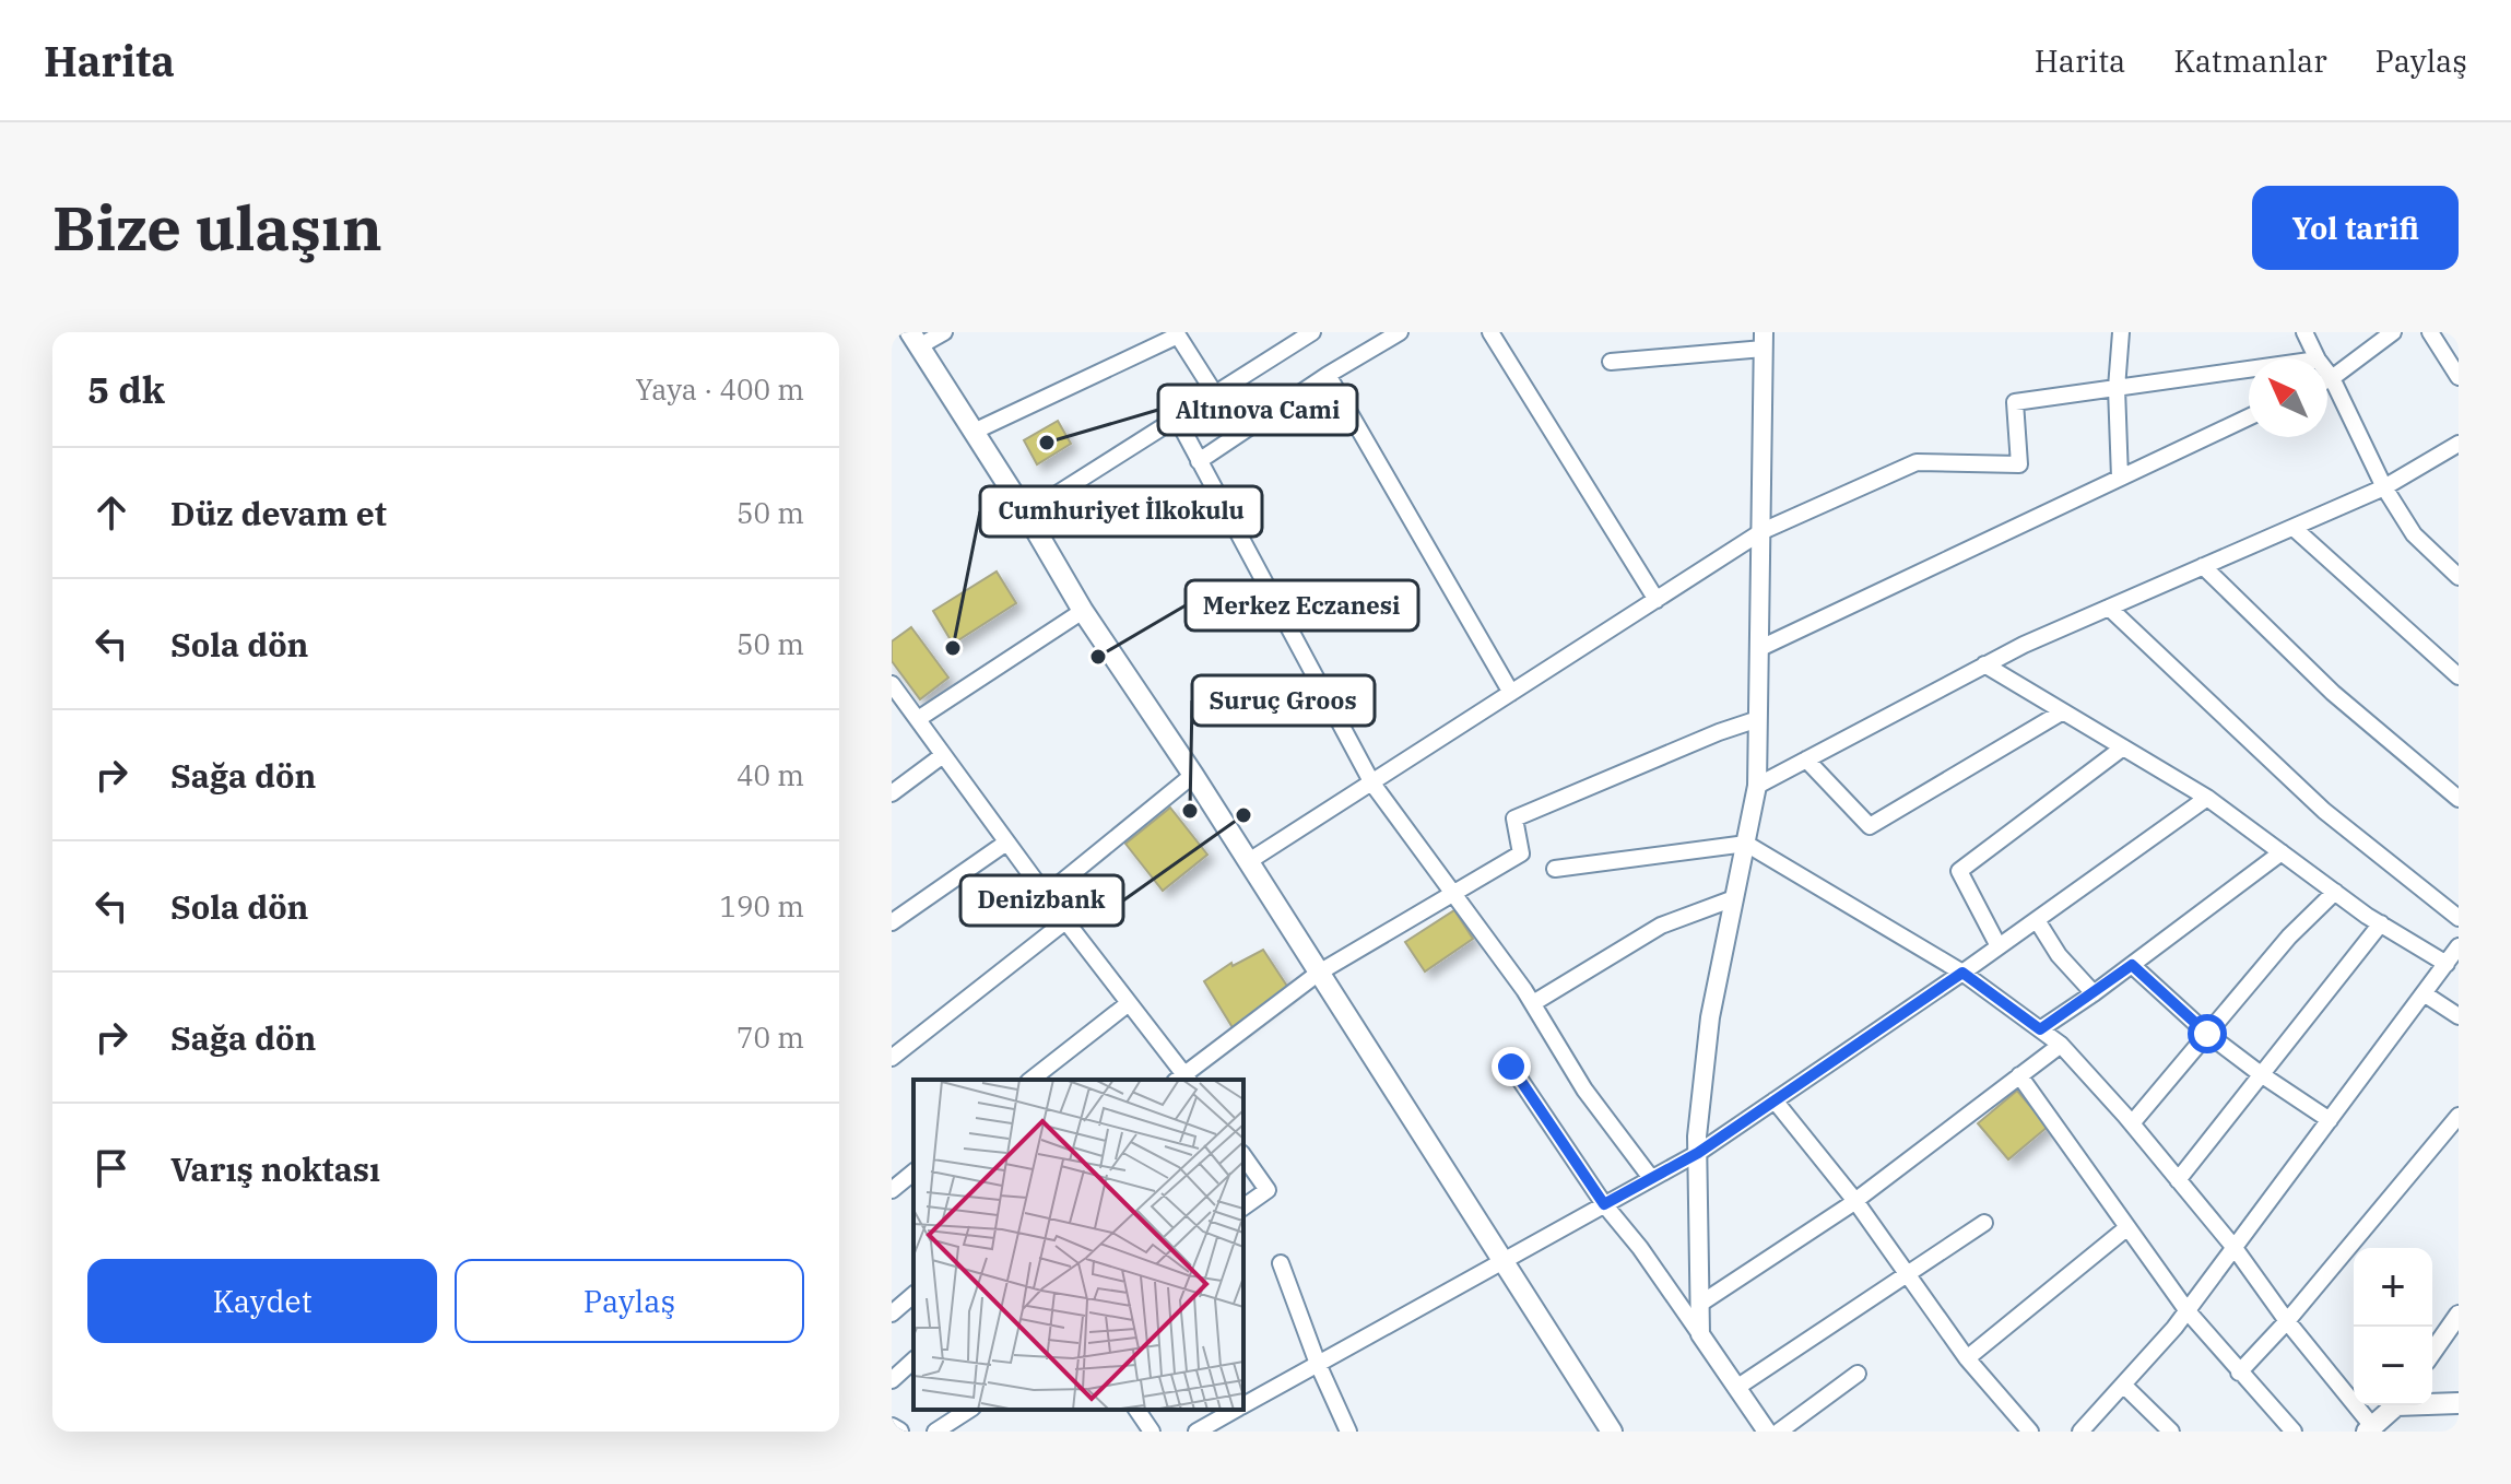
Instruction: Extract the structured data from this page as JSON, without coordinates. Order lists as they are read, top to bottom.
{
  "places": [
    "Altınova Cami",
    "Cumhuriyet İlkokulu",
    "Merkez Eczanesi",
    "Suruç Groos",
    "Denizbank"
  ],
  "north": "top left",
  "page": {
    "header": "Harita",
    "nav": ["Harita", "Katmanlar", "Paylaş"],
    "buttons": [
      "Yol tarifi",
      ["Kaydet", "Paylaş"]
    ],
    "title": "Bize ulaşın",
    "heading": ["5 dk", "Yaya · 400 m"],
    "list": [
      ["Düz devam et", "50 m"],
      ["Sola dön", "50 m"],
      ["Sağa dön", "40 m"],
      ["Sola dön", "190 m"],
      ["Sağa dön", "70 m"],
      "Varış noktası"
    ],
    "map_buttons": ["+", "−"]
  }
}
